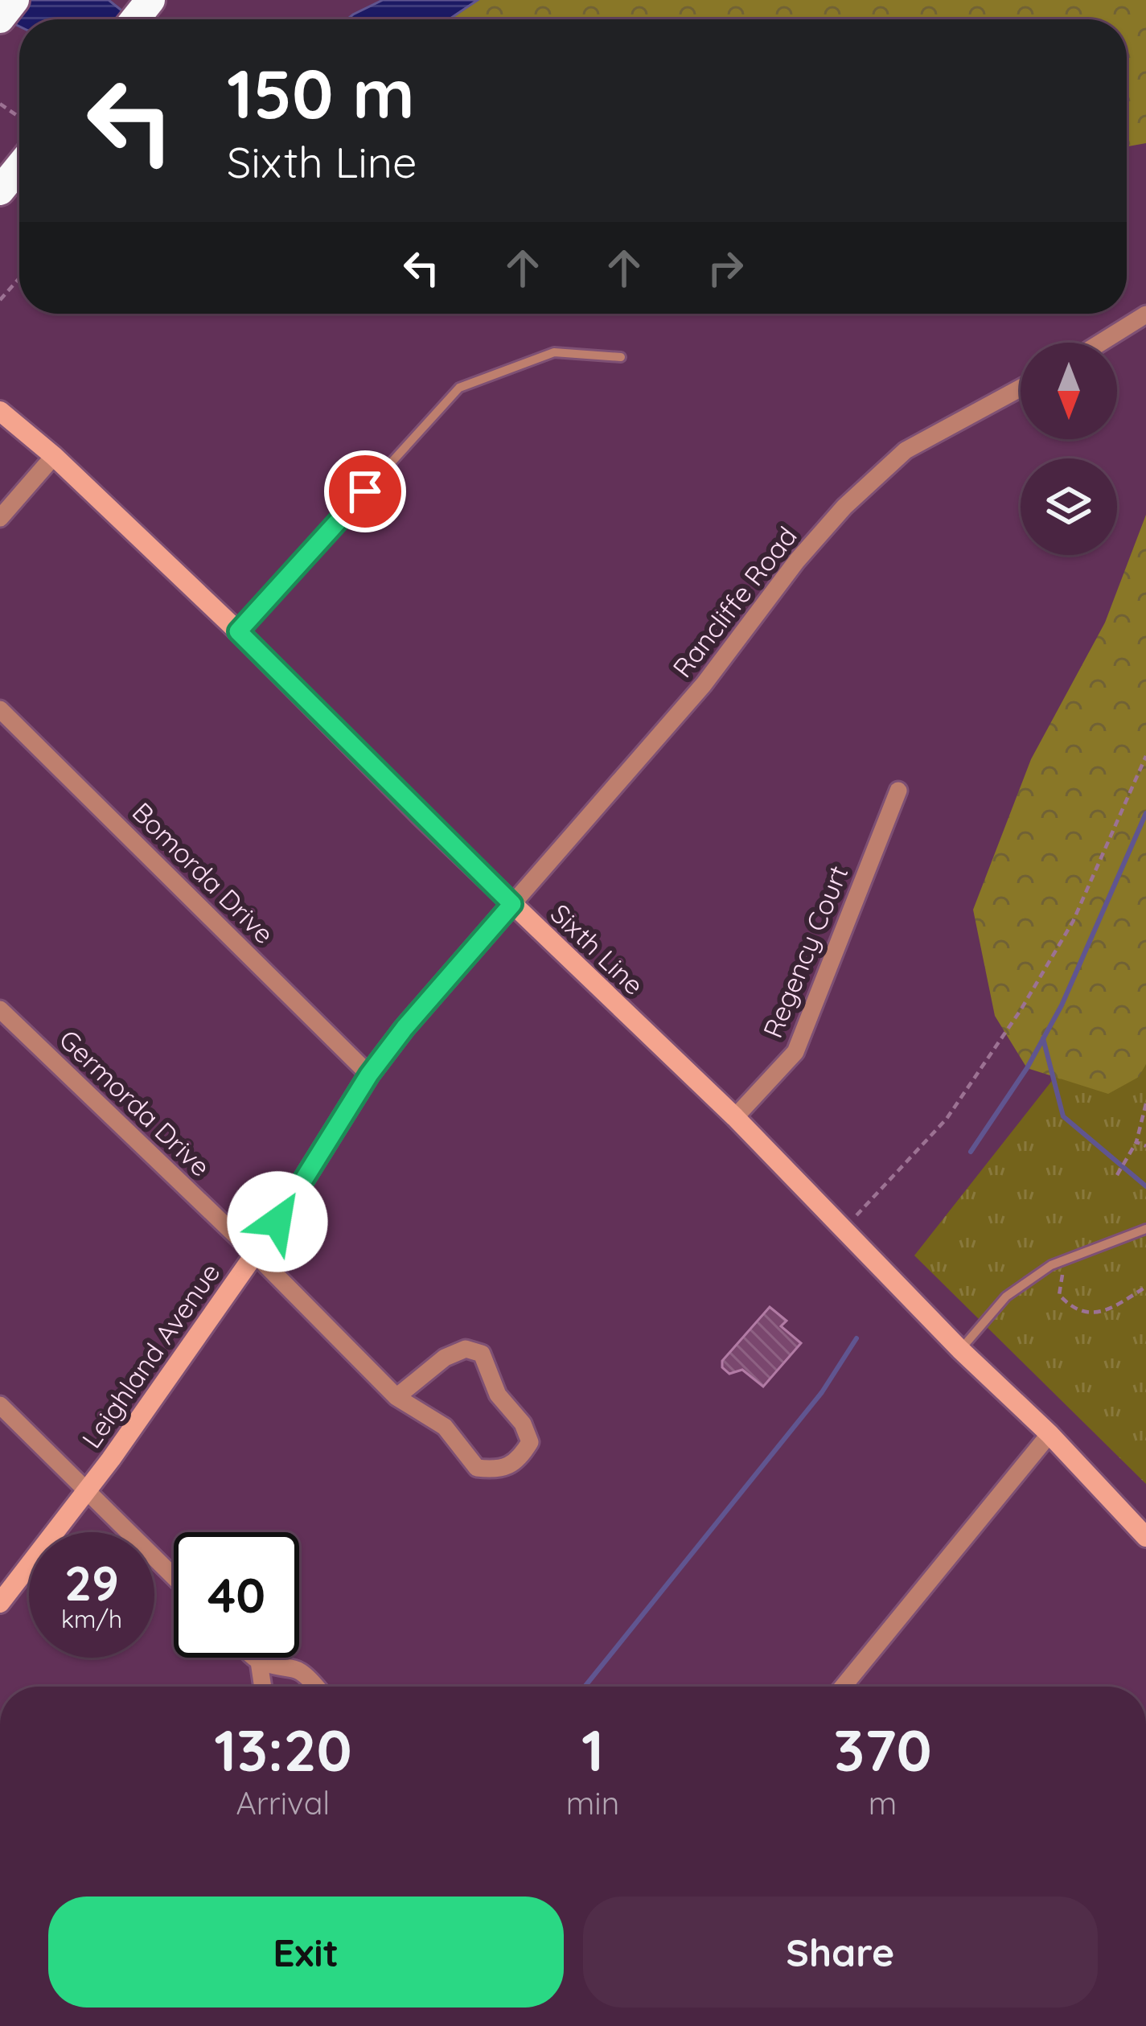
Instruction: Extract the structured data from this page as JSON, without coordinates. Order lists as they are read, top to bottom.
{
  "streets": {
    "street": [
      "Rancliffe Road",
      "Bomorda Drive",
      "Sixth Line",
      "Regency Court",
      "Germorda Drive",
      "Leighland Avenue"
    ]
  },
  "crossings": [
    ["Rancliffe Road", "Sixth Line"],
    ["Rancliffe Road", "Leighland Avenue"],
    ["Bomorda Drive", "Leighland Avenue"],
    ["Sixth Line", "Regency Court"],
    ["Sixth Line", "Leighland Avenue"],
    ["Germorda Drive", "Leighland Avenue"]
  ],
  "north": "bottom",
  "page": {
    "turn": ["150 m", "Sixth Line"],
    "speed": "29 km/h",
    "limit": "40",
    "eta": [
      "13:20",
      "Arrival",
      "1",
      "min",
      "370",
      "m"
    ],
    "buttons": ["Exit", "Share"]
  }
}
